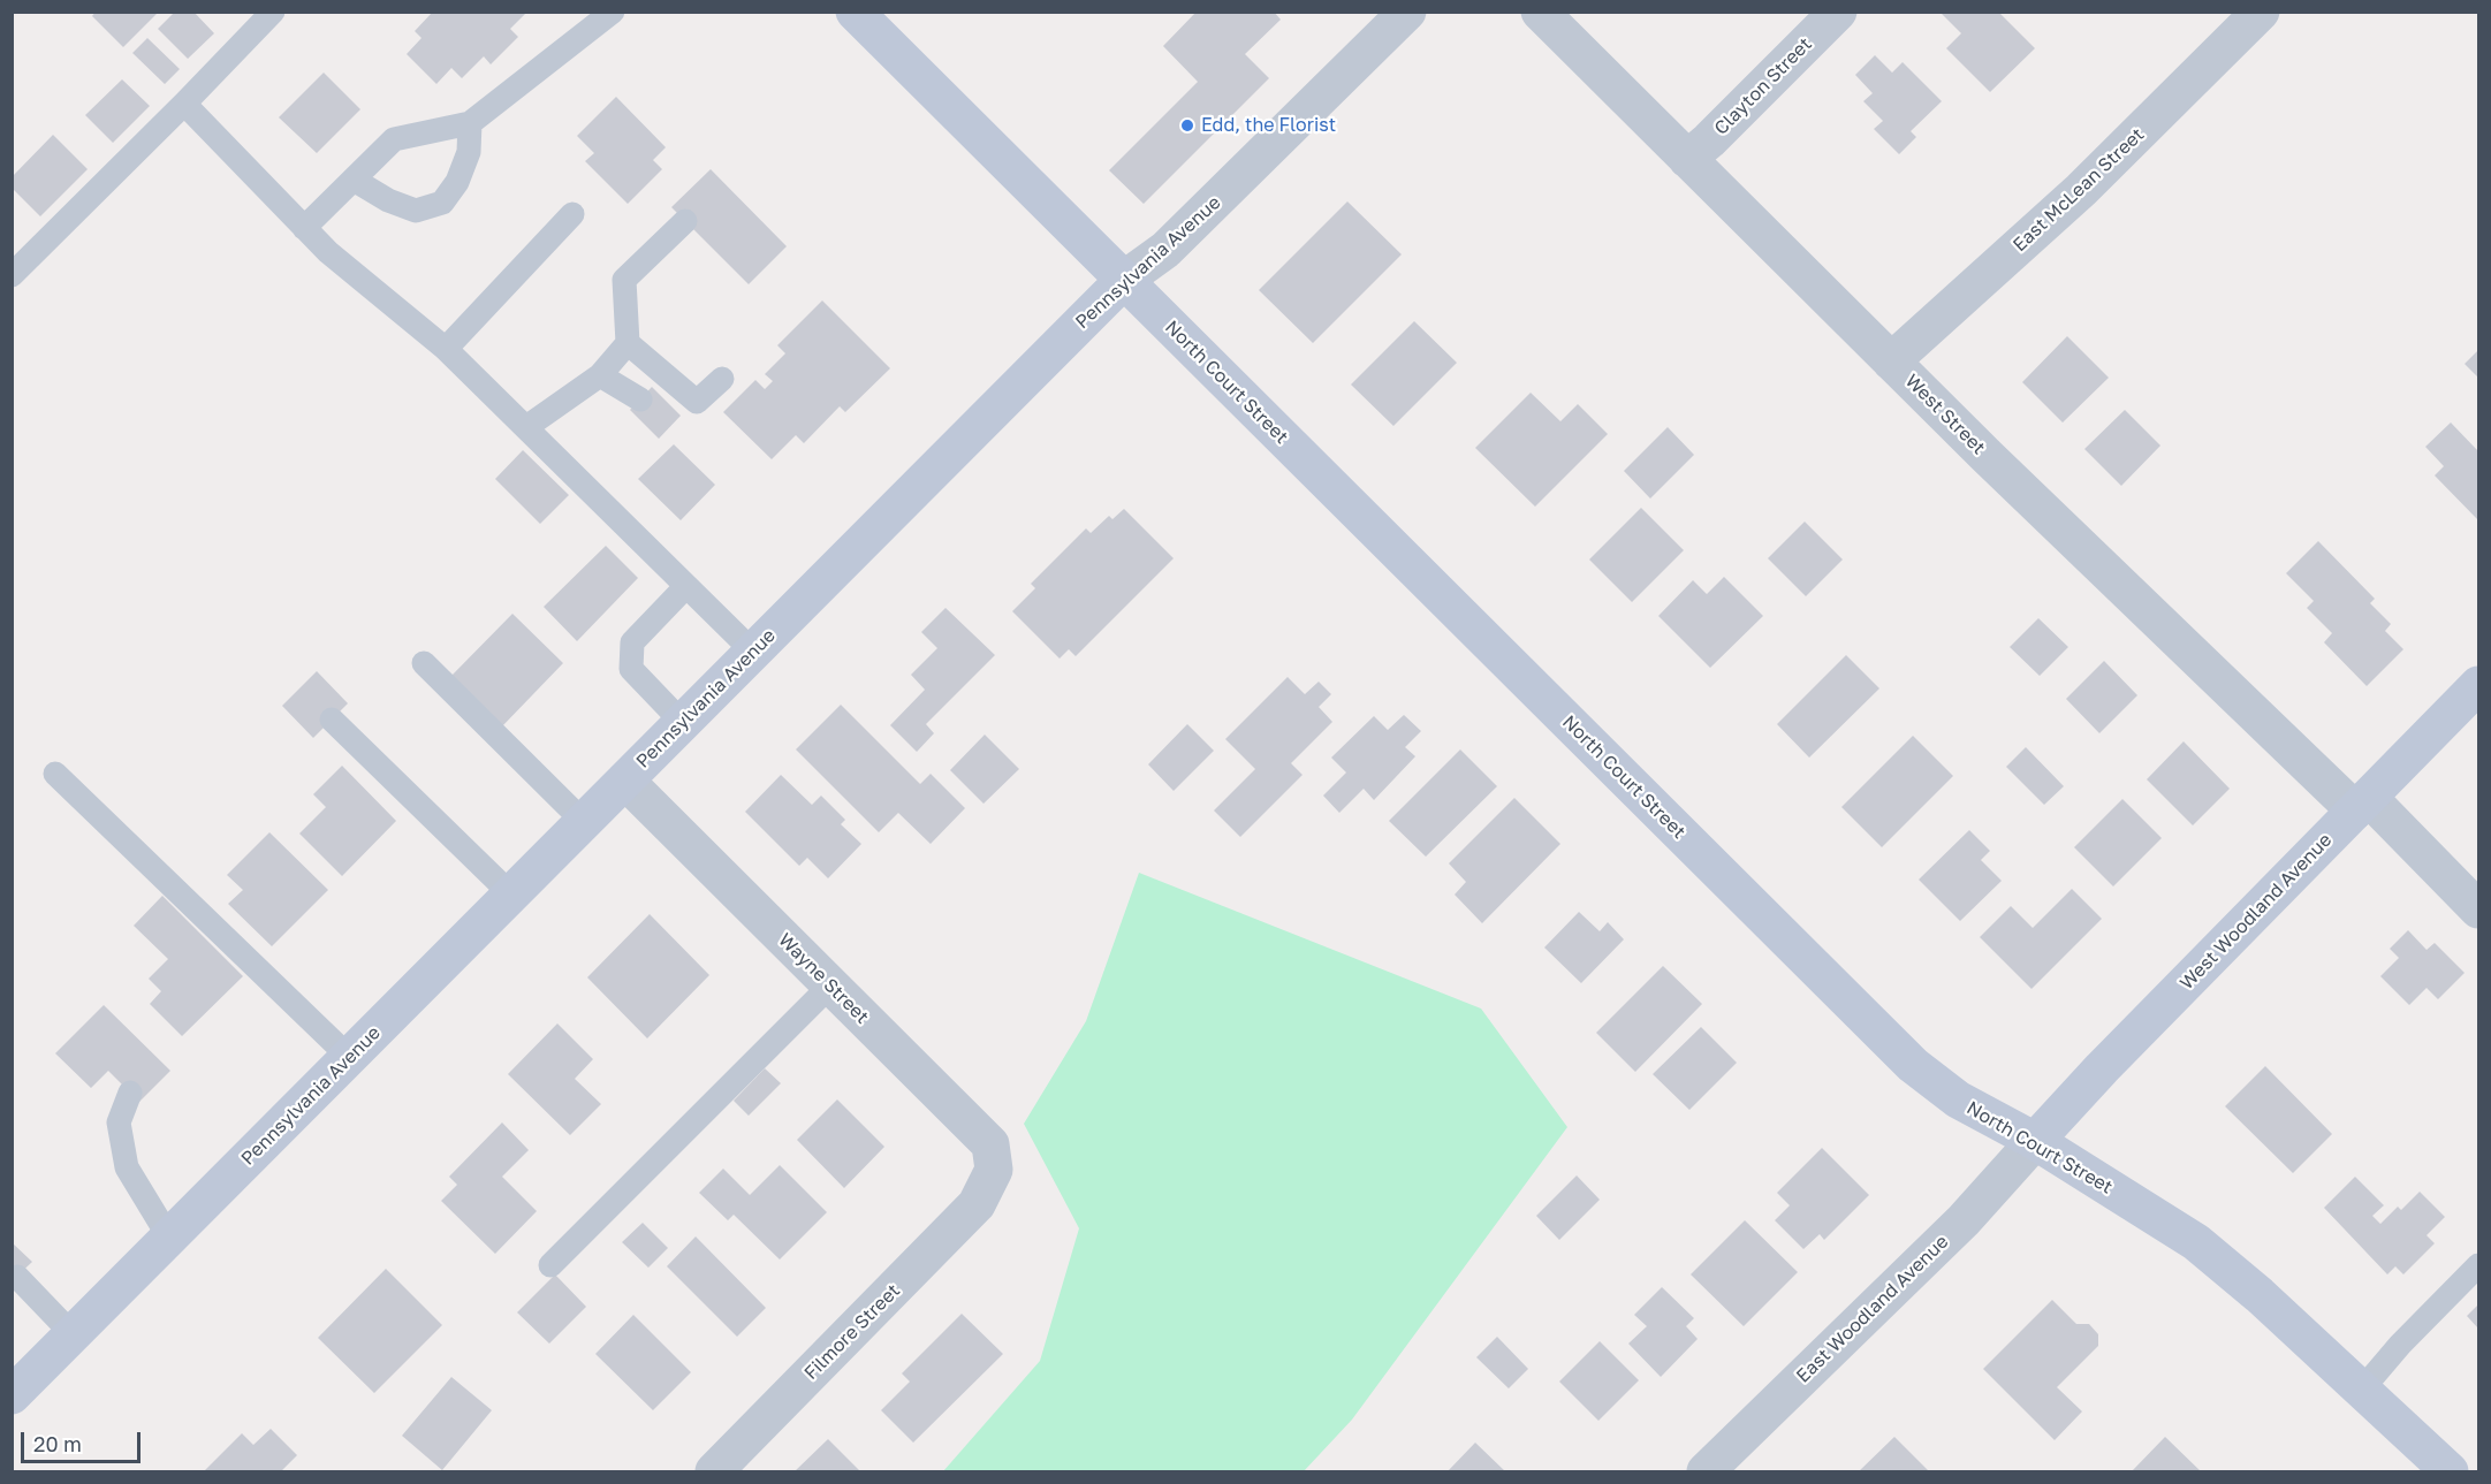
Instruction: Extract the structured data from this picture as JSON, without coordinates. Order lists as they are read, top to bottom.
{
  "streets": {
    "main road": ["Pennsylvania Avenue", "North Court Street", "West Woodland Avenue"],
    "street": [
      "Clayton Street",
      "East McLean Street",
      "West Street",
      "Wayne Street",
      "East Woodland Avenue",
      "Filmore Street"
    ]
  },
  "crossings": [
    ["Clayton Street", "West Street"],
    ["East McLean Street", "West Street"],
    ["Pennsylvania Avenue", "North Court Street"],
    ["Pennsylvania Avenue", "Wayne Street"],
    ["North Court Street", "West Woodland Avenue"],
    ["North Court Street", "East Woodland Avenue"],
    ["West Street", "West Woodland Avenue"],
    ["West Woodland Avenue", "East Woodland Avenue"],
    ["Wayne Street", "Filmore Street"]
  ],
  "places": ["Edd, the Florist"],
  "scale_bar": "20 m"
}
